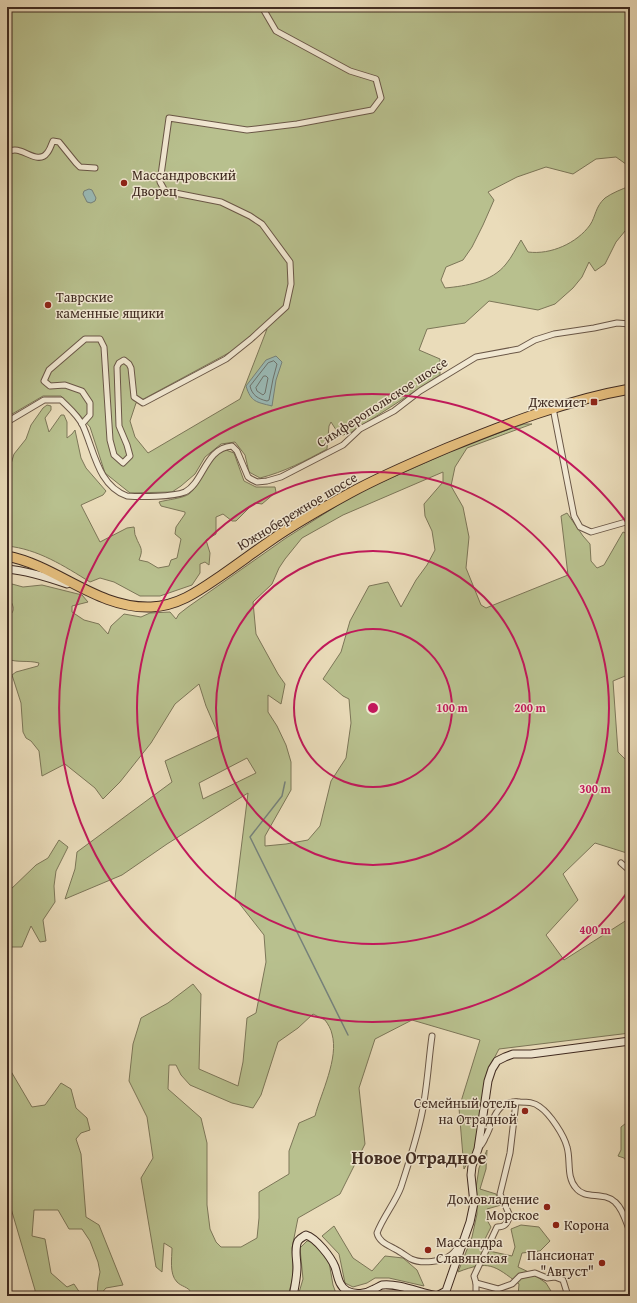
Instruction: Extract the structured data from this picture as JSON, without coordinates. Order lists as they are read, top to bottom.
{
  "streets": {
    "highway": ["Южнобережное шоссе"],
    "street": ["Симферопольское шоссе"]
  },
  "districts": ["Новое Отрадное"],
  "places": {
    "other": [
      "Массандровский Дворец",
      "Таврские каменные ящики",
      "Семейный отель на Отрадной",
      "Домовладение Морское",
      "Корона",
      "Массандра Славянская",
      "Пансионат \"Август\""
    ],
    "transit": ["Джемиет"]
  },
  "rings": [
    "100 m",
    "200 m",
    "300 m",
    "400 m"
  ]
}
